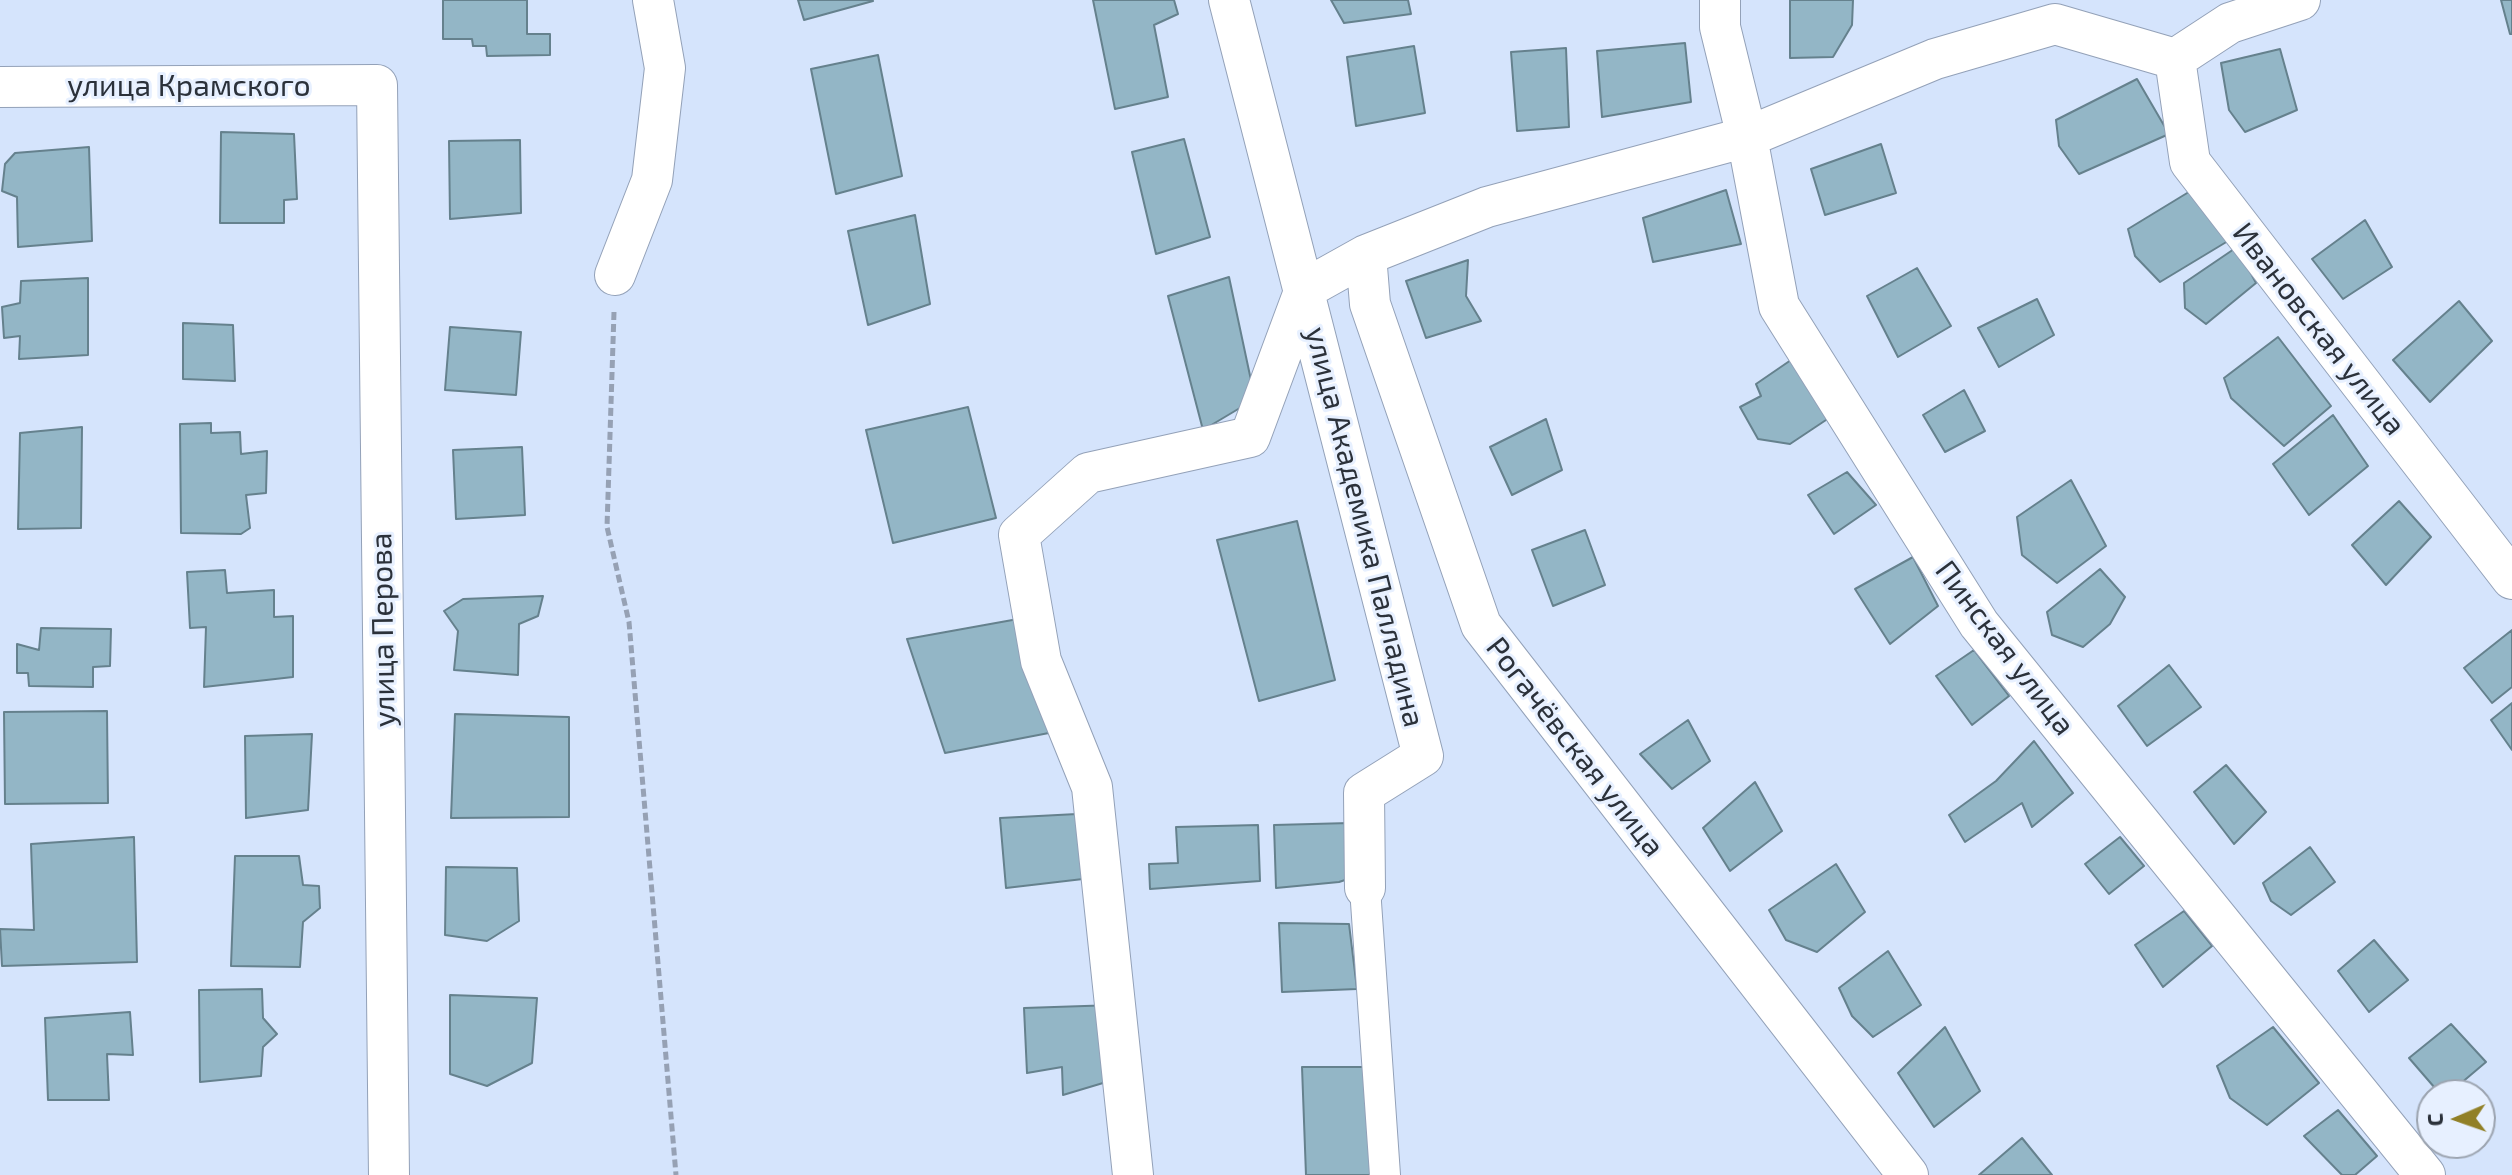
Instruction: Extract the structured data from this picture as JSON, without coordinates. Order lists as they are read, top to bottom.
{
  "streets": {
    "street": [
      "улица Крамского",
      "Ивановская улица",
      "улица Академика Палладина",
      "улица Перова",
      "Пинская улица",
      "Рогачёвская улица"
    ]
  },
  "crossings": [
    ["улица Крамского", "улица Перова"]
  ],
  "north": "left"
}
